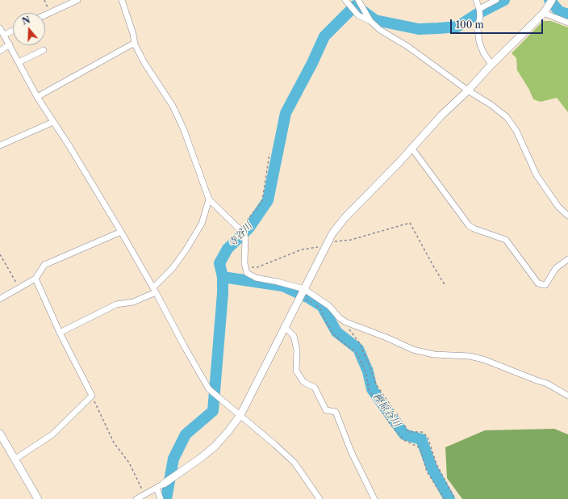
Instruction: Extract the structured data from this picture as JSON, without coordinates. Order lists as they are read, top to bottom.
{
  "water": ["寺谷川", "樫原谷川"],
  "scale_bar": "100 m",
  "north": "top"
}
